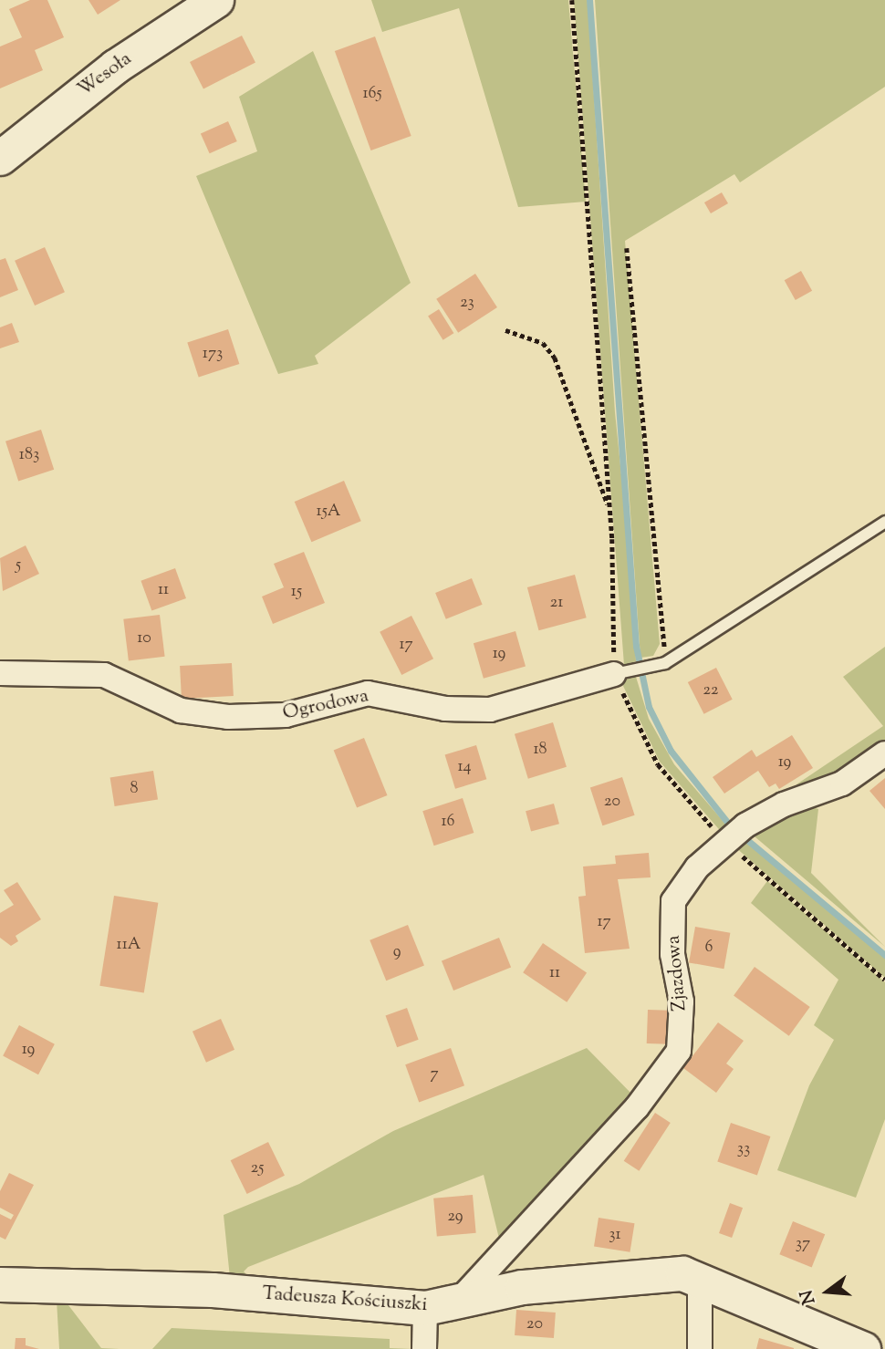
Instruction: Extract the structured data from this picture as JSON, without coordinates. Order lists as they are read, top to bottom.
{
  "streets": {
    "street": [
      "Wesoła",
      "Ogrodowa",
      "Zjazdowa",
      "Tadeusza Kościuszki"
    ]
  },
  "crossings": [
    ["Zjazdowa", "Tadeusza Kościuszki"]
  ],
  "house_numbers": [
    "165",
    "23",
    "173",
    "183",
    "15A",
    "5",
    "11",
    "15",
    "21",
    "10",
    "17",
    "19",
    "22",
    "18",
    "19",
    "14",
    "8",
    "20",
    "16",
    "17",
    "11A",
    "6",
    "9",
    "11",
    "19",
    "7",
    "33",
    "25",
    "29",
    "31",
    "37",
    "20"
  ],
  "north": "left"
}
